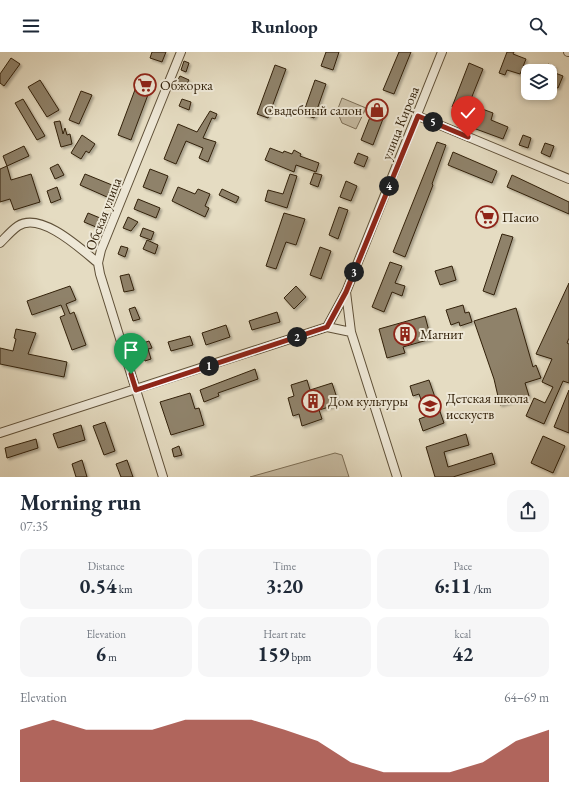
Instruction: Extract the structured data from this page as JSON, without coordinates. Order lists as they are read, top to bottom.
{
  "streets": {
    "street": ["улица Кирова", "Обская улица"]
  },
  "places": {
    "supermarket": ["Обжорка", "Пасио"],
    "shop": ["Свадебный салон"],
    "building": ["Магнит", "Дом культуры"],
    "school or university": ["Детская школа исскуств"]
  },
  "page": {
    "header": "Runloop",
    "pins": [
      "5",
      "4",
      "3",
      "2",
      "1"
    ],
    "heading": ["Morning run", "07:35"],
    "stats": [
      ["Distance", "0.54 km"],
      ["Time", "3:20"],
      ["Pace", "6:11 /km"],
      ["Elevation", "6 m"],
      ["Heart rate", "159 bpm"],
      ["kcal", "42"]
    ],
    "chart": ["Elevation", "64–69 m"]
  }
}
